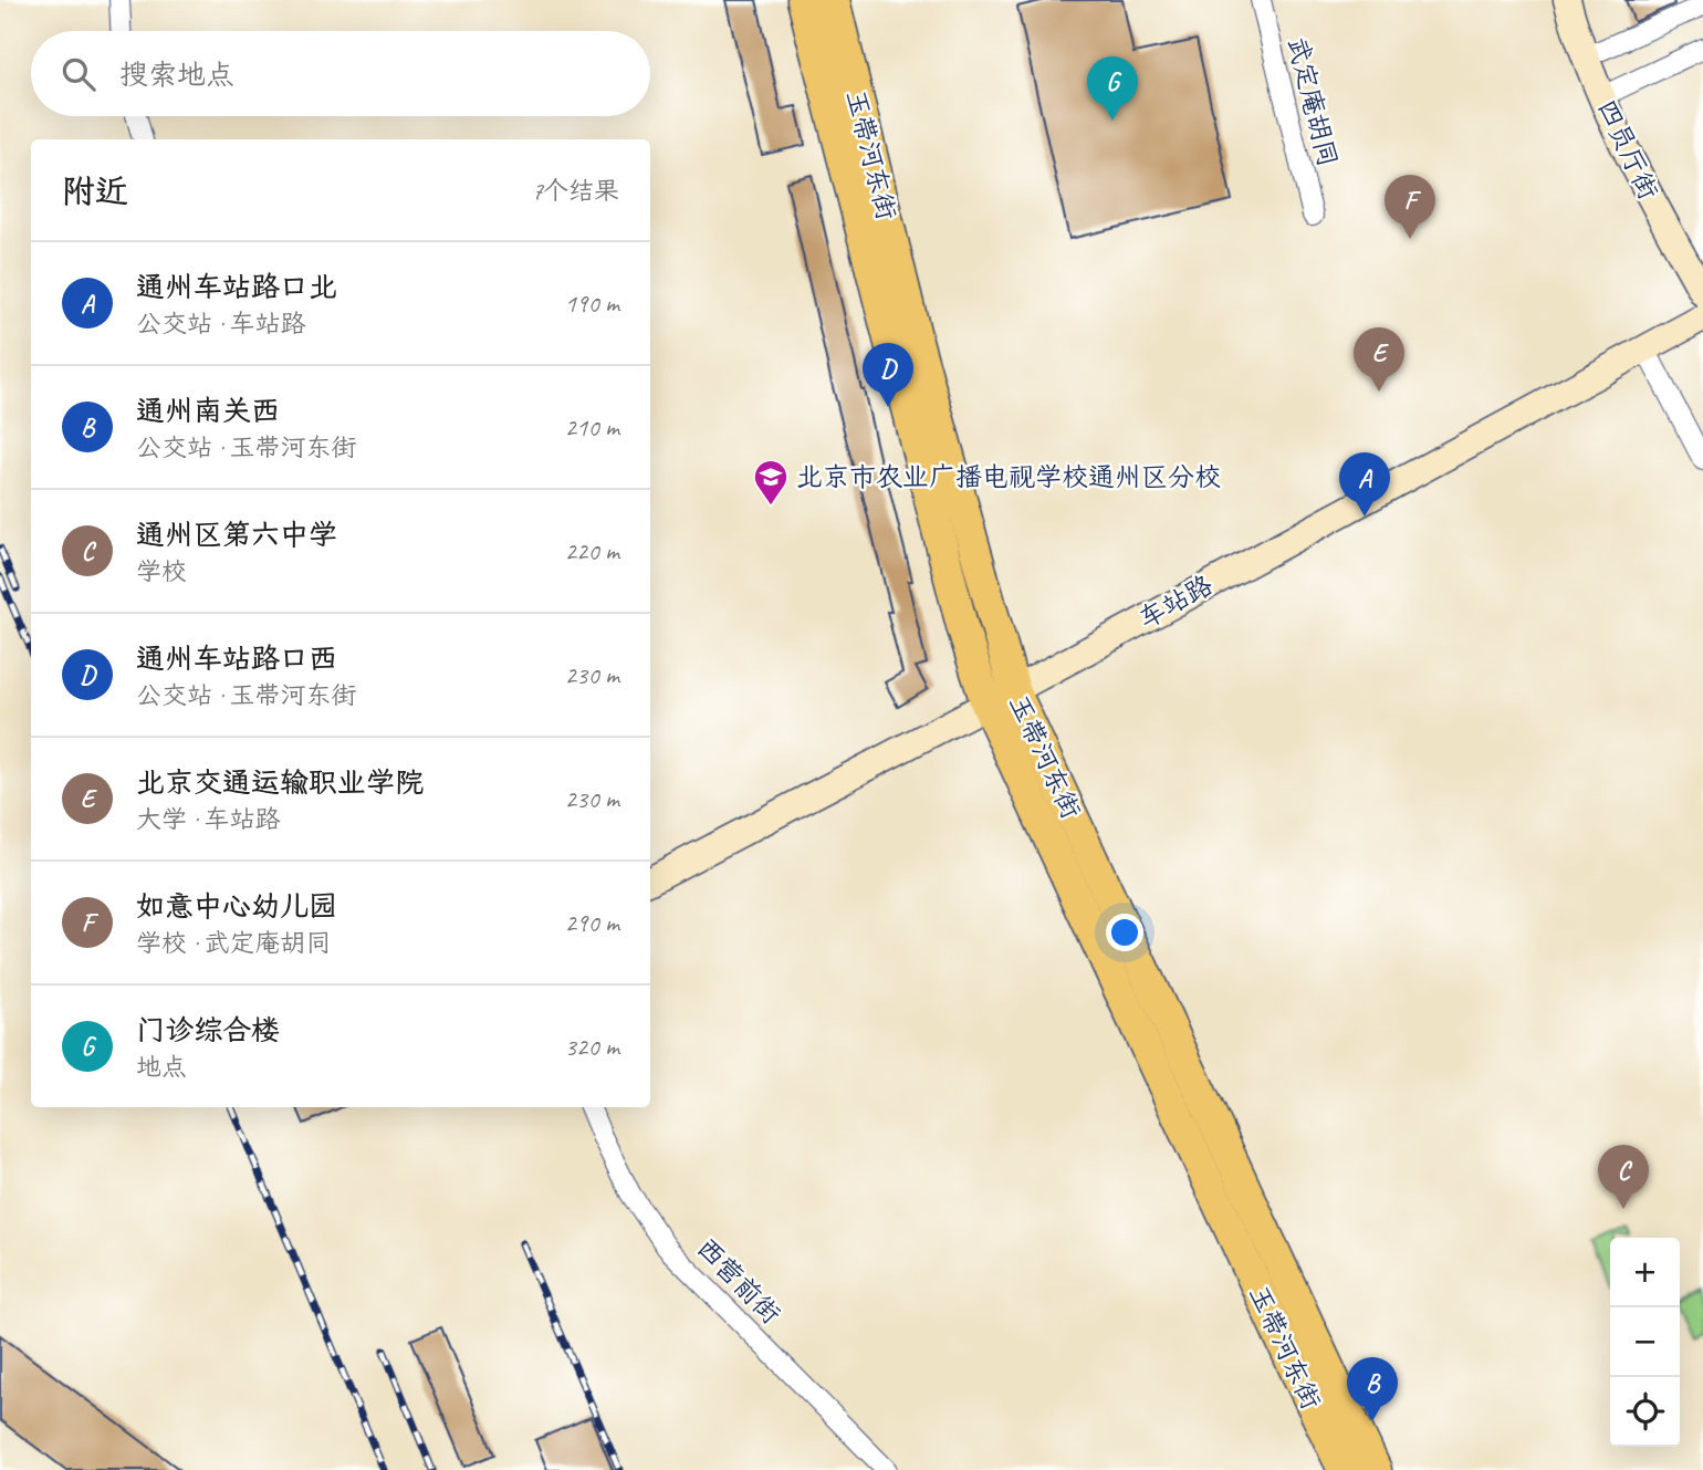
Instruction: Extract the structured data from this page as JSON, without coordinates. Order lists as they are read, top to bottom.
{
  "streets": {
    "main road": ["玉带河东街"],
    "street": [
      "武定庵胡同",
      "四员厅街",
      "车站路",
      "西营前街"
    ]
  },
  "crossings": [
    ["玉带河东街", "车站路"]
  ],
  "places": {
    "school or university": ["北京市农业广播电视学校通州区分校"]
  },
  "page": {
    "search": "搜索地点",
    "pins": [
      "G",
      "F",
      "E",
      "D",
      "A",
      "C",
      "B"
    ],
    "heading": ["附近", "7个结果"],
    "list": [
      {
        "mark": "A",
        "name": "通州车站路口北",
        "note": "公交站 · 车站路",
        "value": "190 m"
      },
      {
        "mark": "B",
        "name": "通州南关西",
        "note": "公交站 · 玉带河东街",
        "value": "210 m"
      },
      {
        "mark": "C",
        "name": "通州区第六中学",
        "note": "学校",
        "value": "220 m"
      },
      {
        "mark": "D",
        "name": "通州车站路口西",
        "note": "公交站 · 玉带河东街",
        "value": "230 m"
      },
      {
        "mark": "E",
        "name": "北京交通运输职业学院",
        "note": "大学 · 车站路",
        "value": "230 m"
      },
      {
        "mark": "F",
        "name": "如意中心幼儿园",
        "note": "学校 · 武定庵胡同",
        "value": "290 m"
      },
      {
        "mark": "G",
        "name": "门诊综合楼",
        "note": "地点",
        "value": "320 m"
      }
    ],
    "map_buttons": ["+", "−"]
  }
}
